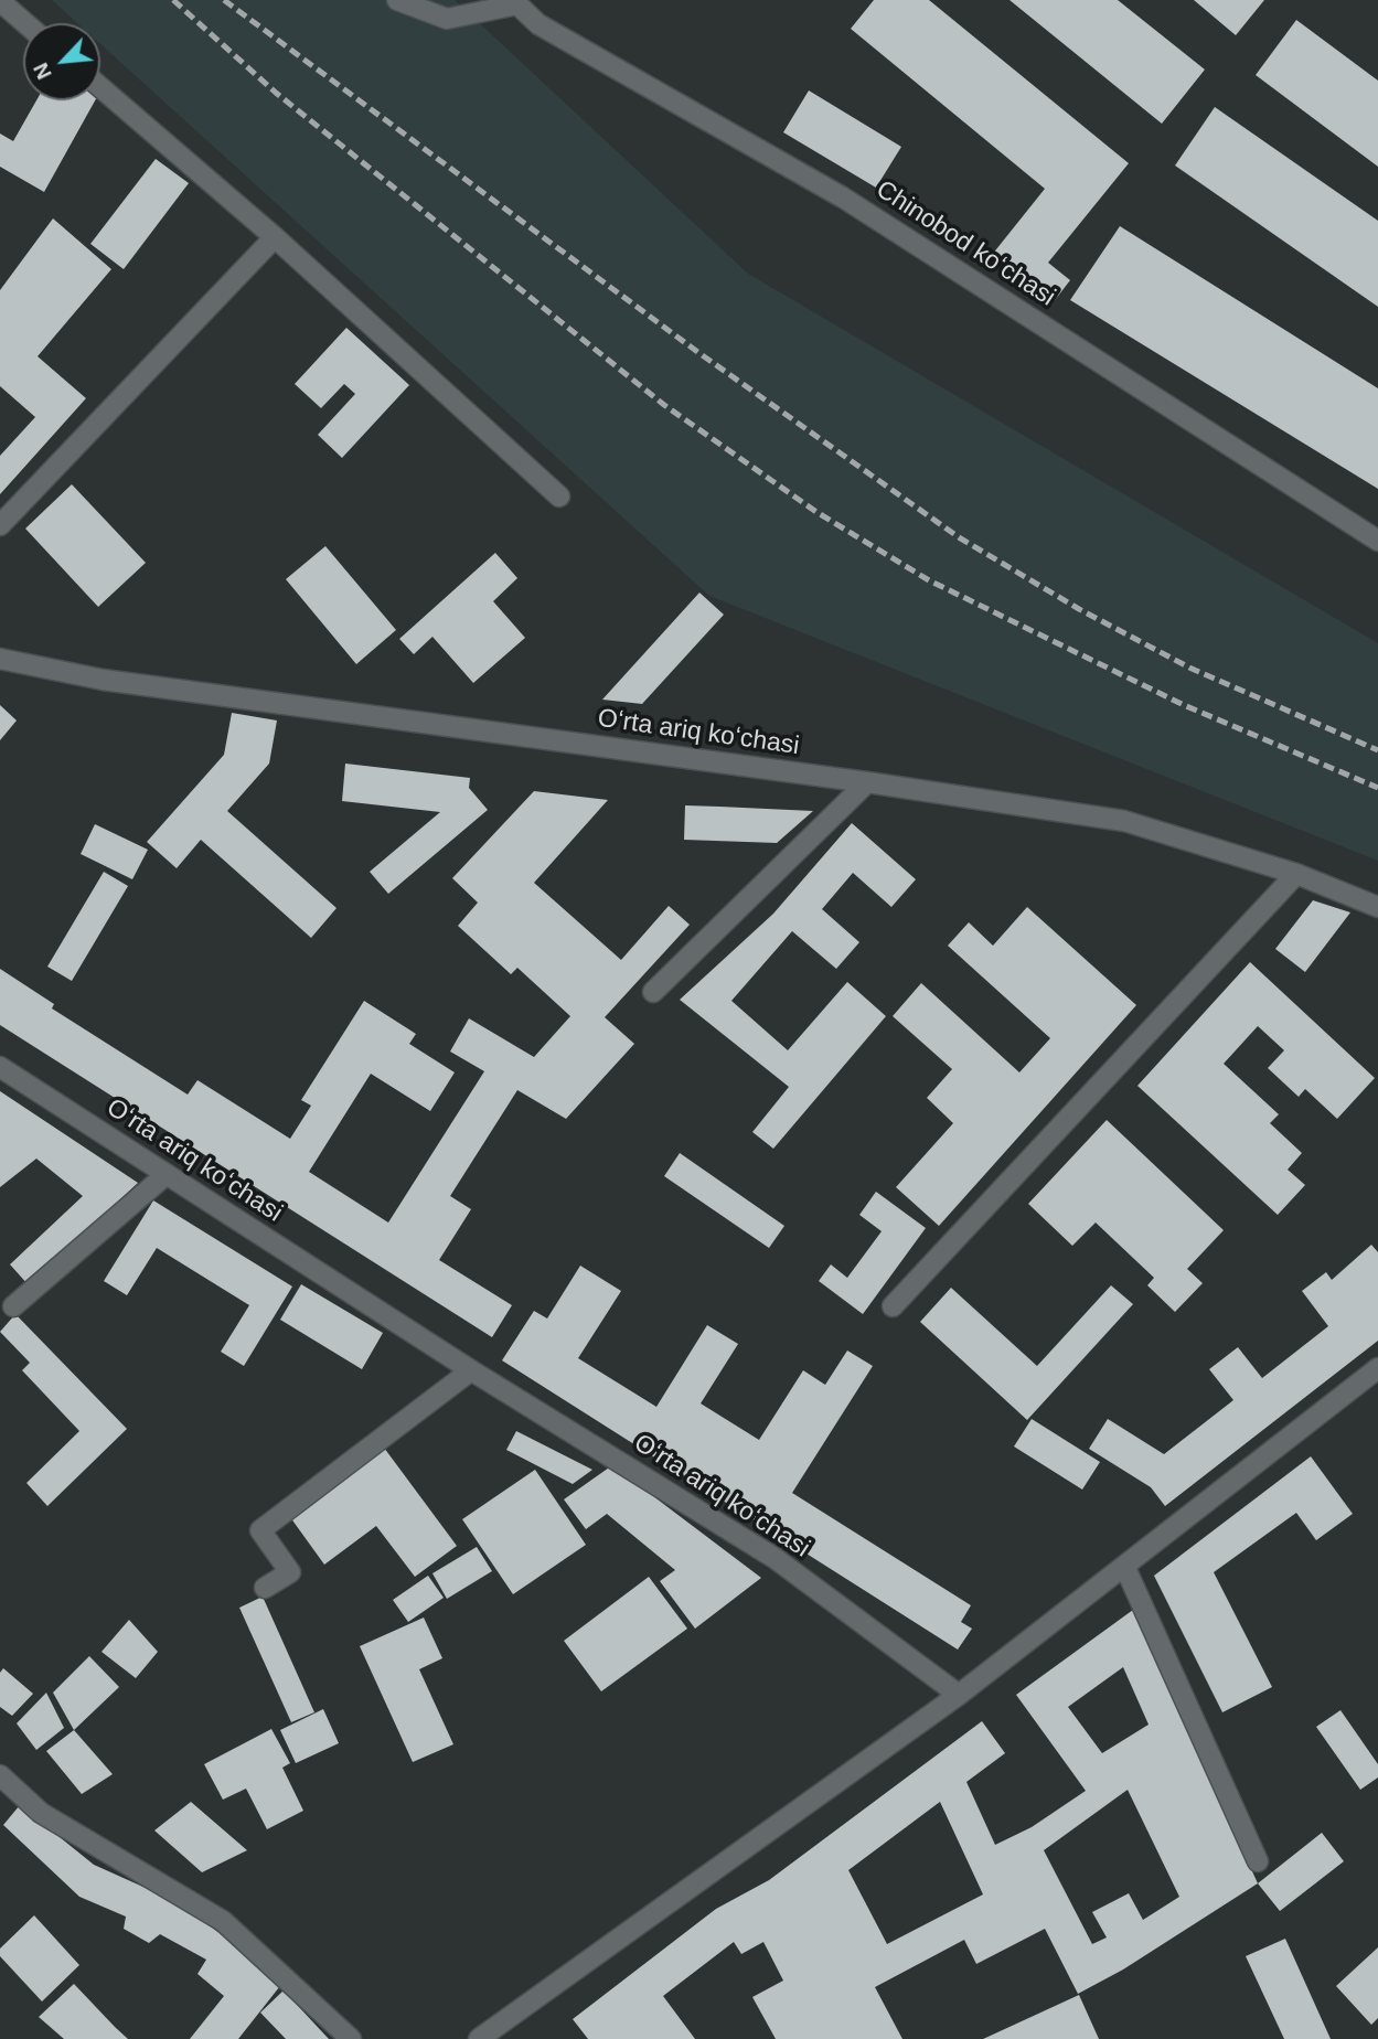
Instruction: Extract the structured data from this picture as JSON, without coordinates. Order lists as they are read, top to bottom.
{
  "streets": {
    "street": ["Chinobod koʻchasi", "Oʻrta ariq koʻchasi"]
  },
  "north": "bottom left"
}
